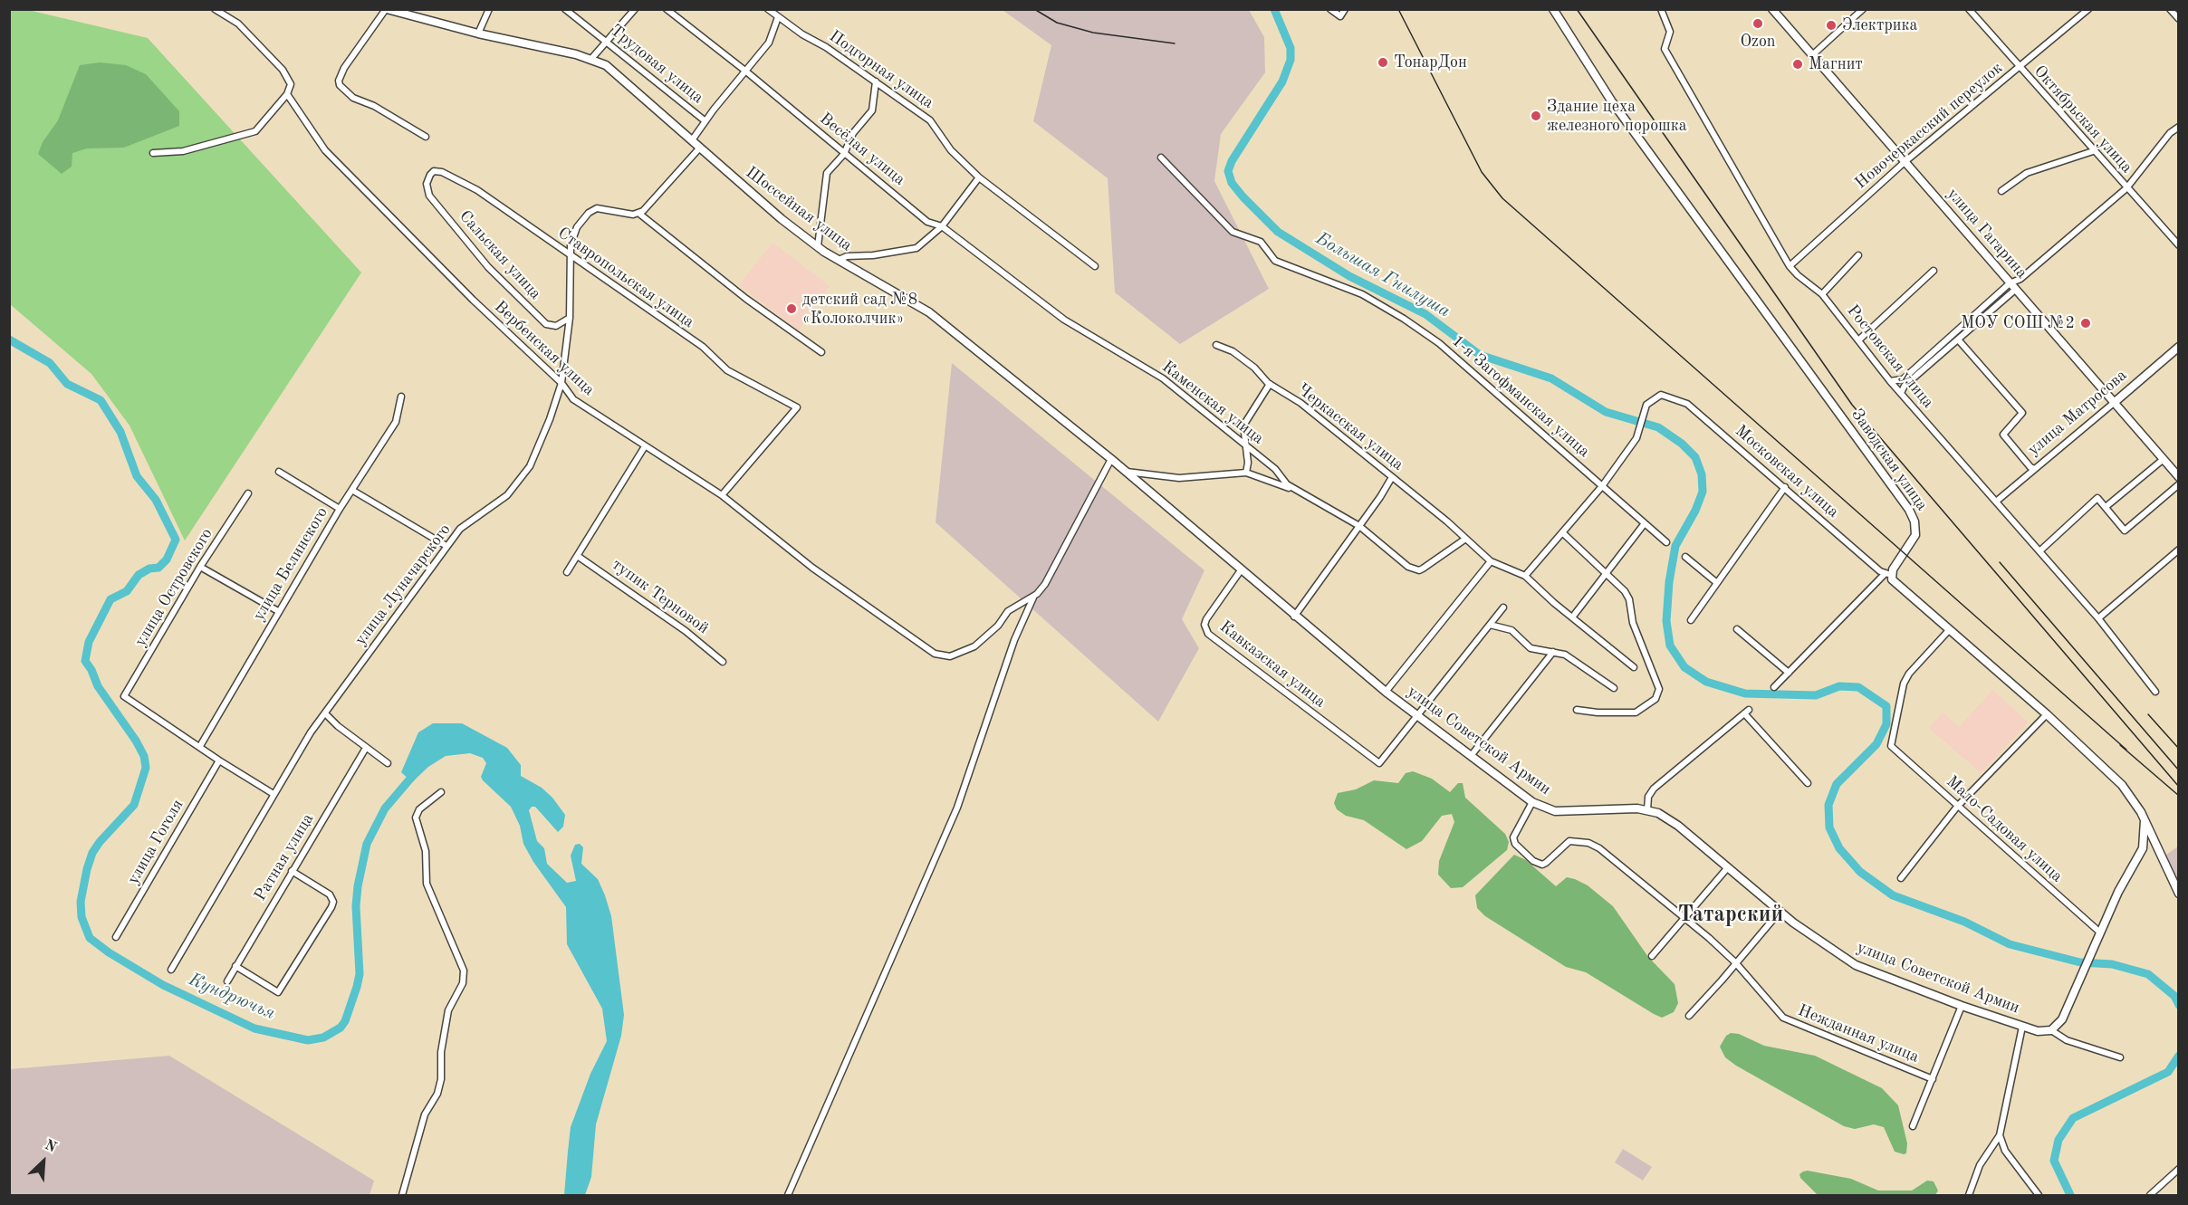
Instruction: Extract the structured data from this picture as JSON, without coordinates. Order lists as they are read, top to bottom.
{
  "streets": {
    "main road": [
      "Шоссейная улица",
      "улица Гагарина",
      "улица Матросова",
      "Заводская улица",
      "улица Советской Армии"
    ],
    "street": [
      "Трудовая улица",
      "Подгорная улица",
      "Октябрьская улица",
      "Новочеркасский переулок",
      "Весёлая улица",
      "Сальская улица",
      "Ставропольская улица",
      "Вербенская улица",
      "Ростовская улица",
      "1-я Загофманская улица",
      "Каменская улица",
      "Черкасская улица",
      "Московская улица",
      "улица Белинского",
      "улица Луначарского",
      "улица Островского",
      "тупик Терновой",
      "Кавказская улица",
      "Мало-Садовая улица",
      "улица Гоголя",
      "Ратная улица",
      "Нежданная улица"
    ]
  },
  "crossings": [
    ["Октябрьская улица", "Новочеркасский переулок"],
    ["Новочеркасский переулок", "улица Гагарина"],
    ["Новочеркасский переулок", "Ростовская улица"],
    ["Весёлая улица", "Каменская улица"],
    ["Шоссейная улица", "улица Советской Армии"],
    ["улица Гагарина", "улица Матросова"],
    ["Сальская улица", "Ставропольская улица"],
    ["Сальская улица", "улица Луначарского"],
    ["Ставропольская улица", "Вербенская улица"],
    ["Ставропольская улица", "улица Луначарского"],
    ["Вербенская улица", "улица Луначарского"],
    ["Ростовская улица", "улица Матросова"],
    ["1-я Загофманская улица", "Московская улица"],
    ["Каменская улица", "Черкасская улица"],
    ["Заводская улица", "Московская улица"],
    ["улица Белинского", "улица Островского"],
    ["Кавказская улица", "улица Советской Армии"],
    ["улица Советской Армии", "Нежданная улица"]
  ],
  "districts": ["Татарский"],
  "water": ["Большая Гнилуша", "Кундрючья"],
  "places": [
    "Ozon",
    "Электрика",
    "ТонарДон",
    "Магнит",
    "Здание цеха железного порошка",
    "детский сад №8 «Колоколчик»",
    "МОУ СОШ №2"
  ],
  "north": "top right"
}
